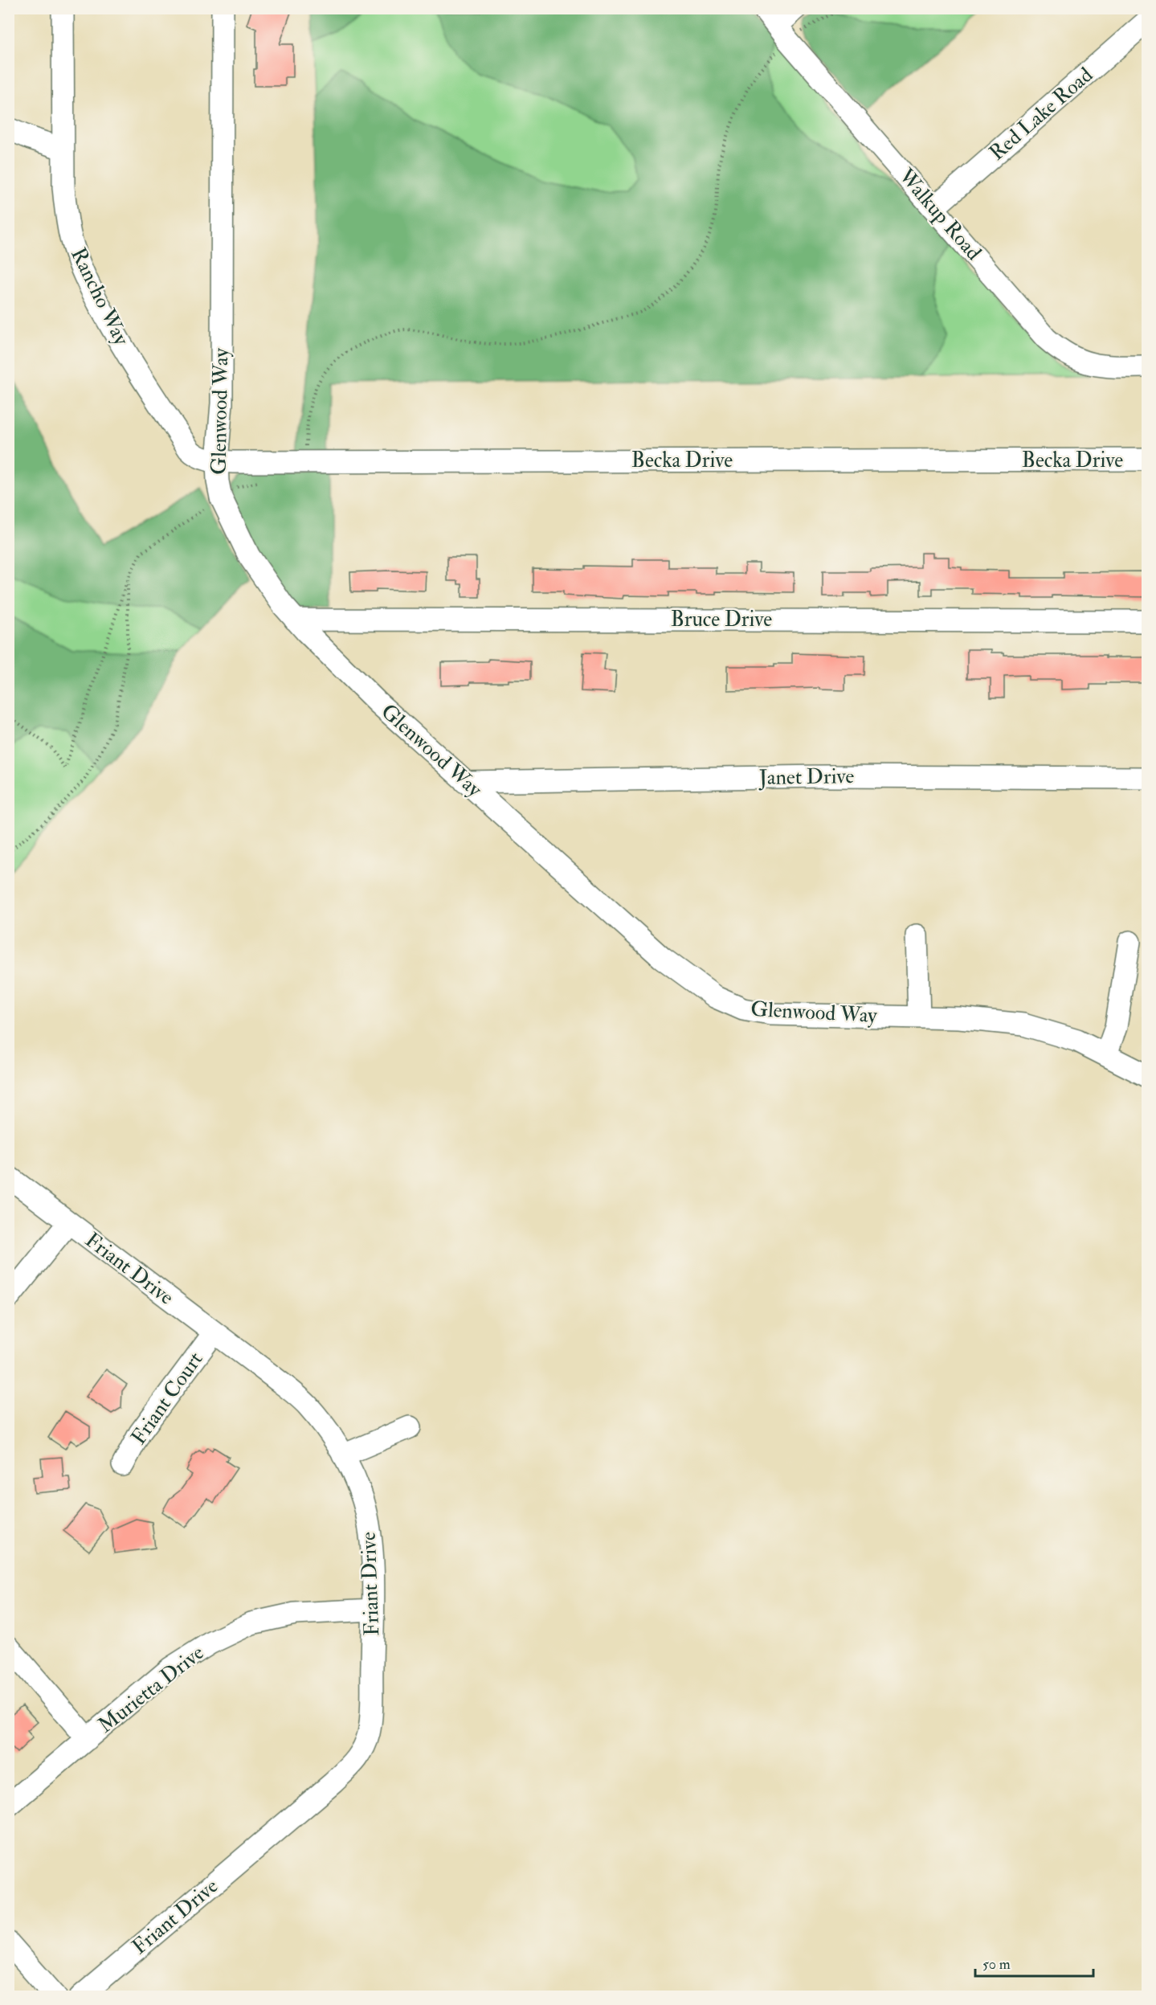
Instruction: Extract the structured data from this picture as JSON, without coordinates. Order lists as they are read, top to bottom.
{
  "streets": {
    "street": [
      "Red Lake Road",
      "Walkup Road",
      "Rancho Way",
      "Glenwood Way",
      "Becka Drive",
      "Bruce Drive",
      "Janet Drive",
      "Friant Drive",
      "Friant Court",
      "Murietta Drive"
    ]
  },
  "crossings": [
    ["Red Lake Road", "Walkup Road"],
    ["Rancho Way", "Glenwood Way"],
    ["Rancho Way", "Becka Drive"],
    ["Glenwood Way", "Becka Drive"],
    ["Glenwood Way", "Bruce Drive"],
    ["Glenwood Way", "Janet Drive"],
    ["Friant Drive", "Friant Court"],
    ["Friant Drive", "Murietta Drive"]
  ],
  "scale_bar": "50 m"
}
